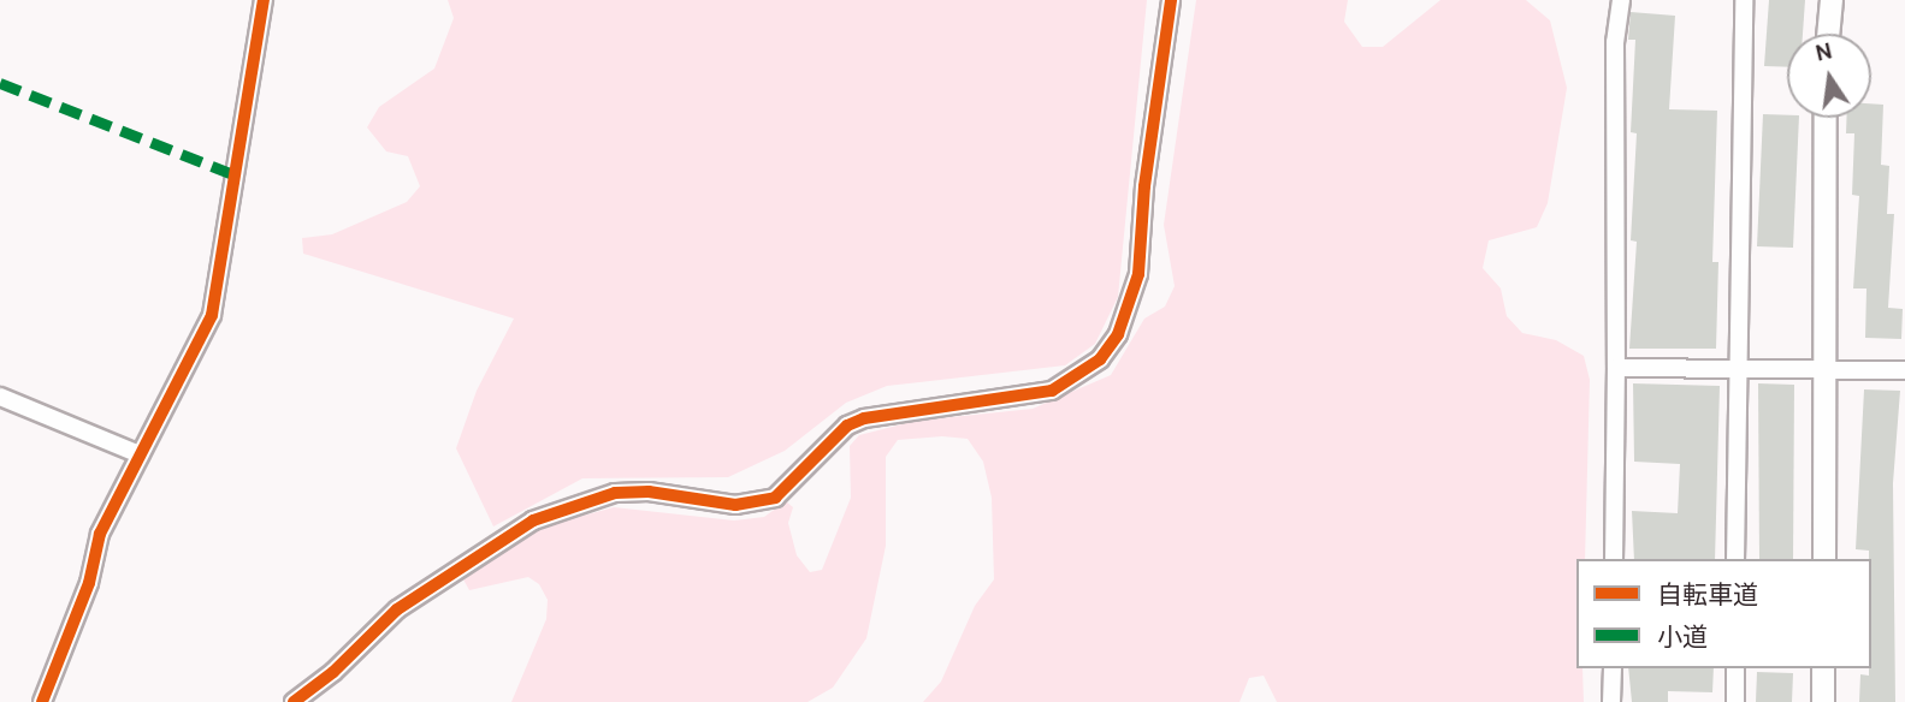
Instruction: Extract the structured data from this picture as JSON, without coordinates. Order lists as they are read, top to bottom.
{
  "legend": ["自転車道", "小道"],
  "north": "top"
}
